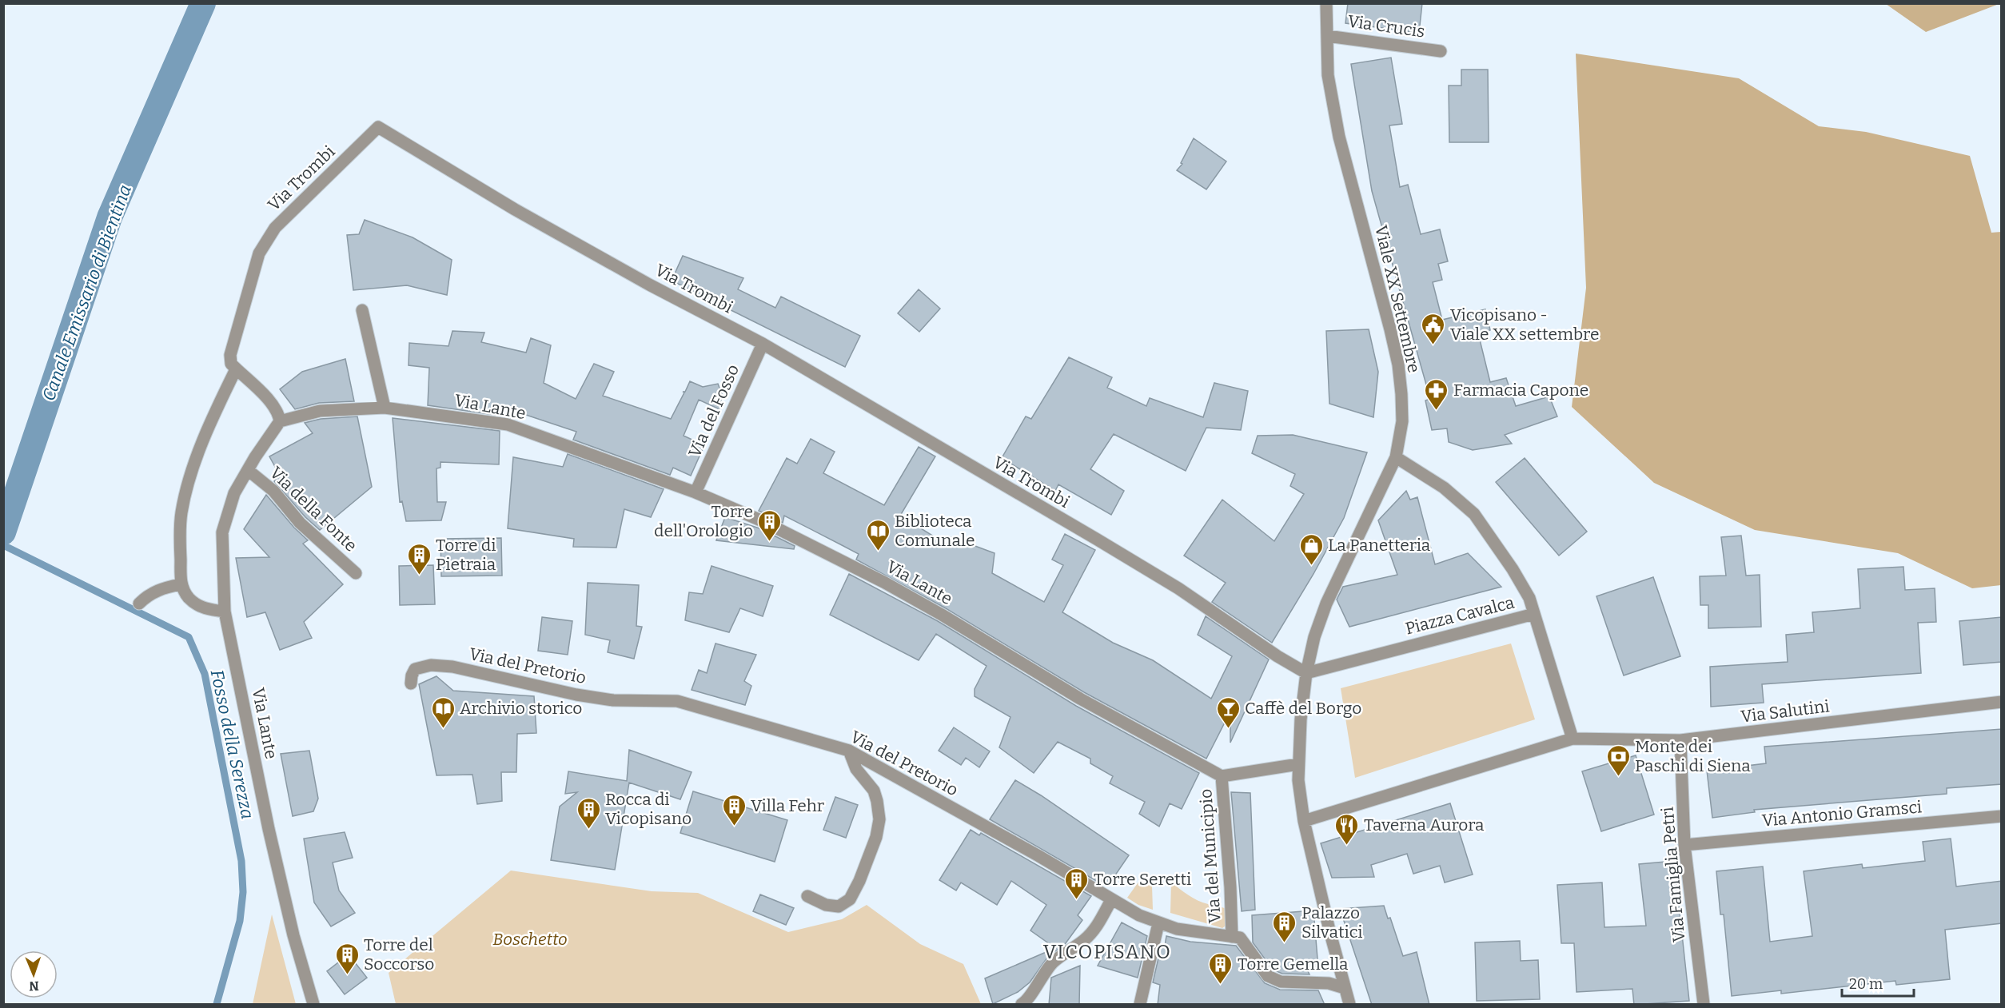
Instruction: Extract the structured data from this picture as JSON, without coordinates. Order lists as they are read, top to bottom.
{
  "streets": {
    "street": [
      "Via Crucis",
      "Via Trombi",
      "Viale XX Settembre",
      "Via Lante",
      "Via del Fosso",
      "Via della Fonte",
      "Piazza Cavalca",
      "Via del Pretorio",
      "Via Salutini",
      "Via Antonio Gramsci",
      "Via del Municipio",
      "Via Famiglia Petri"
    ]
  },
  "crossings": [
    ["Via Crucis", "Viale XX Settembre"],
    ["Via Trombi", "Viale XX Settembre"],
    ["Via Trombi", "Via del Fosso"],
    ["Via Trombi", "Piazza Cavalca"],
    ["Viale XX Settembre", "Piazza Cavalca"],
    ["Via Lante", "Via del Fosso"],
    ["Via Lante", "Via della Fonte"],
    ["Via Lante", "Via del Municipio"],
    ["Piazza Cavalca", "Via Salutini"],
    ["Via del Pretorio", "Via del Municipio"],
    ["Via Salutini", "Via Famiglia Petri"],
    ["Via Antonio Gramsci", "Via Famiglia Petri"]
  ],
  "districts": ["VICOPISANO"],
  "water": ["Canale Emissario di Bientina", "Fosso della Serezza"],
  "parks": ["Boschetto"],
  "places": {
    "public building": ["Vicopisano - Viale XX settembre"],
    "pharmacy": ["Farmacia Capone"],
    "building": [
      "Torre dell'Orologio",
      "Torre di Pietraia",
      "Villa Fehr",
      "Rocca di Vicopisano",
      "Torre Seretti",
      "Palazzo Silvatici",
      "Torre del Soccorso",
      "Torre Gemella"
    ],
    "library": ["Biblioteca Comunale", "Archivio storico"],
    "shop": ["La Panetteria"],
    "bar": ["Caffè del Borgo"],
    "bank": ["Monte dei Paschi di Siena"],
    "restaurant": ["Taverna Aurora"]
  },
  "scale_bar": "20 m",
  "north": "bottom"
}
